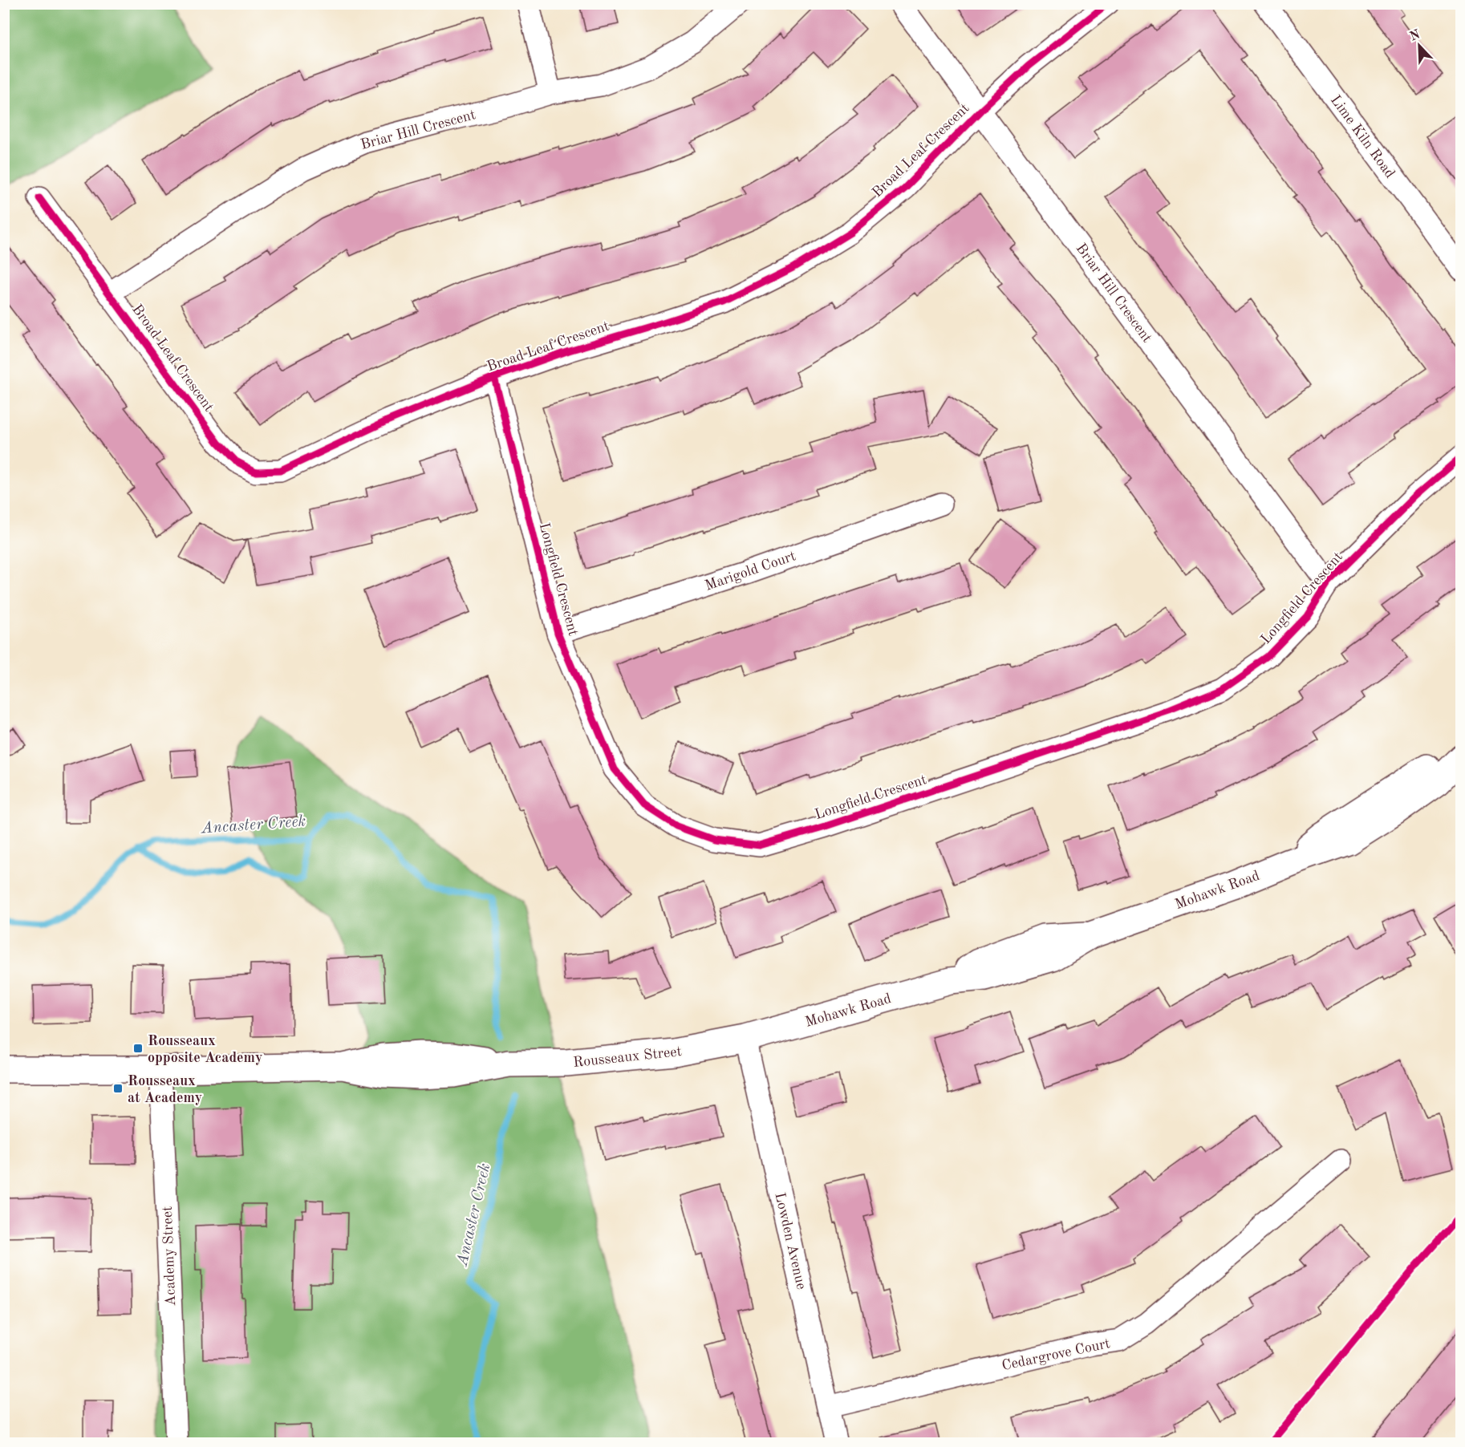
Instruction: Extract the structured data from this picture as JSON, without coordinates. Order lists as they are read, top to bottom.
{
  "streets": {
    "main road": ["Mohawk Road", "Rousseaux Street"],
    "street": [
      "Briar Hill Crescent",
      "Lime Kiln Road",
      "Broad Leaf Crescent",
      "Marigold Court",
      "Longfield Crescent",
      "Lowden Avenue",
      "Academy Street",
      "Cedargrove Court"
    ]
  },
  "crossings": [
    ["Briar Hill Crescent", "Broad Leaf Crescent"],
    ["Briar Hill Crescent", "Longfield Crescent"],
    ["Broad Leaf Crescent", "Longfield Crescent"],
    ["Marigold Court", "Longfield Crescent"],
    ["Mohawk Road", "Rousseaux Street"],
    ["Mohawk Road", "Lowden Avenue"],
    ["Rousseaux Street", "Lowden Avenue"],
    ["Rousseaux Street", "Academy Street"],
    ["Lowden Avenue", "Cedargrove Court"]
  ],
  "water": ["Ancaster Creek"],
  "places": {
    "transit": ["Rousseaux opposite Academy", "Rousseaux at Academy"]
  },
  "north": "top left"
}
